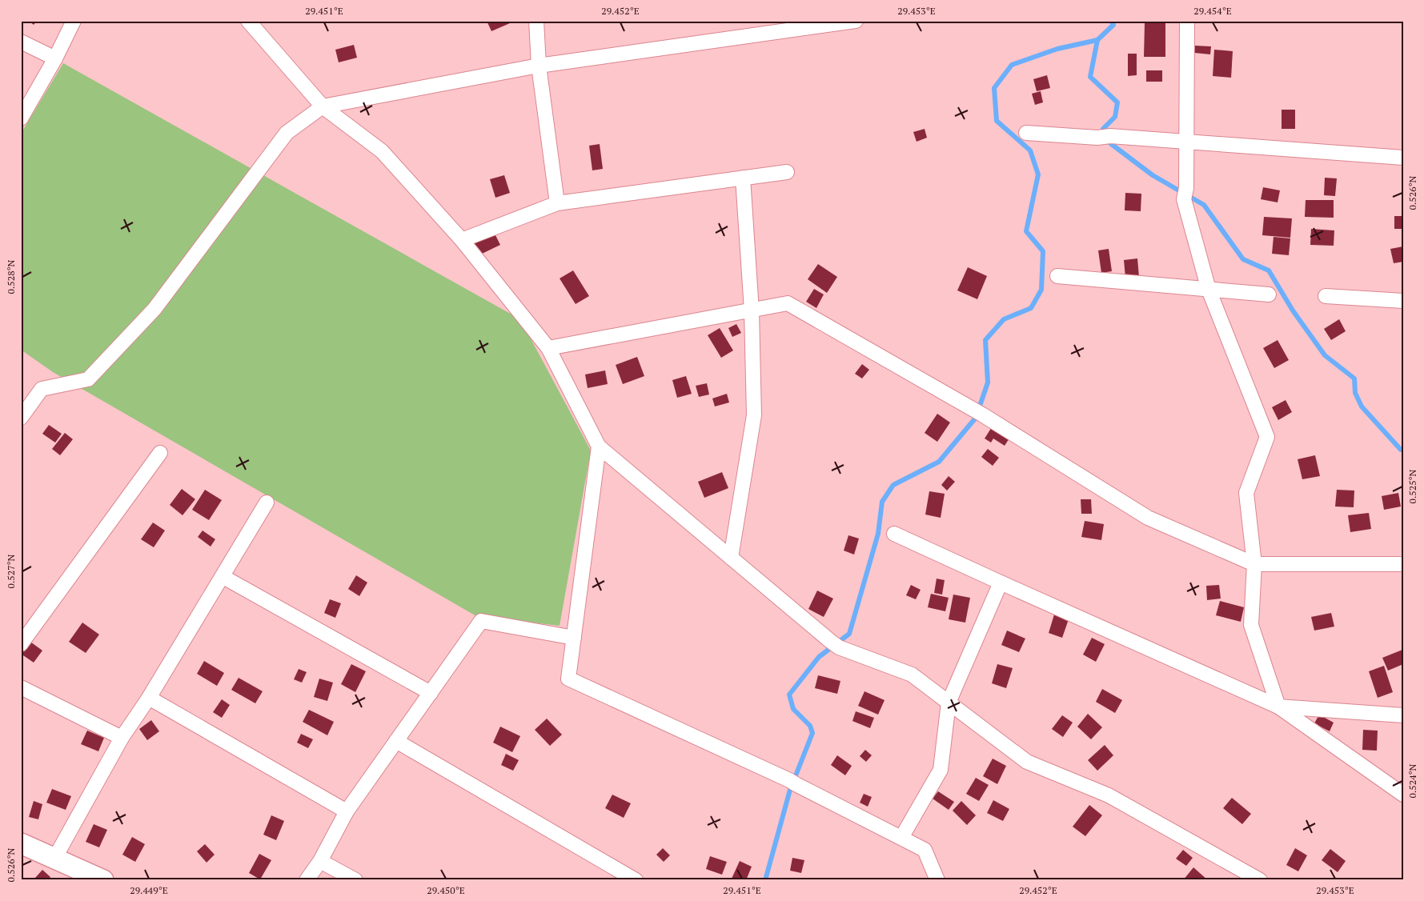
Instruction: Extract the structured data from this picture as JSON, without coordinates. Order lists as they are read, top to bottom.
{
  "coordinates": [
    "29.451°E",
    "29.452°E",
    "29.453°E",
    "29.454°E",
    "0.526°N",
    "0.528°N",
    "0.525°N",
    "0.527°N",
    "0.524°N",
    "29.449°E",
    "29.450°E"
  ]
}
